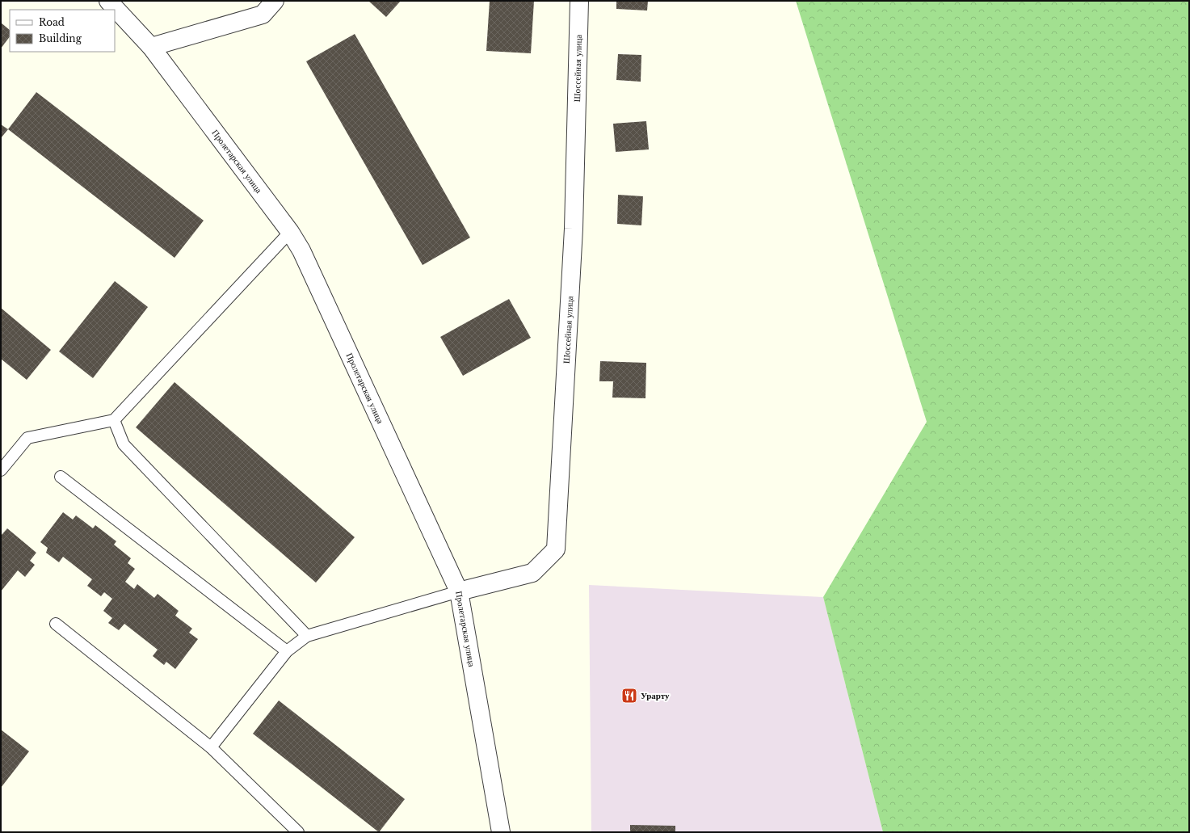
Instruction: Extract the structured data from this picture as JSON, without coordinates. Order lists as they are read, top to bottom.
{
  "streets": {
    "street": ["Шоссейная улица", "Пролетарская улица"]
  },
  "crossings": [
    ["Шоссейная улица", "Пролетарская улица"]
  ],
  "places": {
    "restaurant": ["Урарту"]
  },
  "legend": ["Road", "Building"]
}
